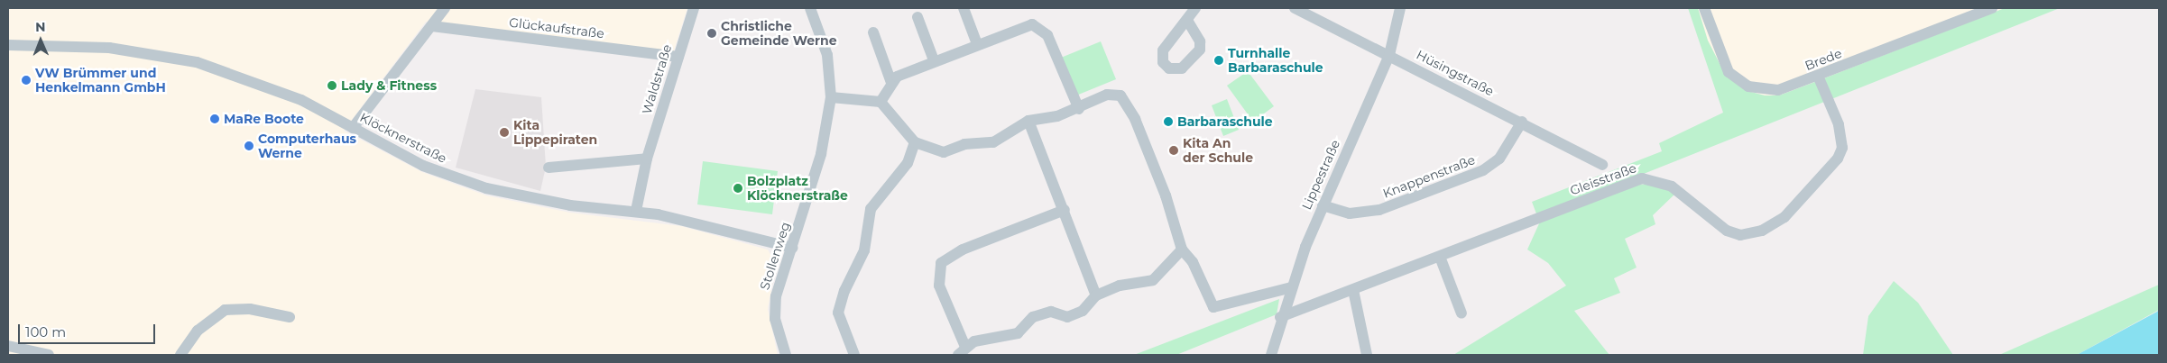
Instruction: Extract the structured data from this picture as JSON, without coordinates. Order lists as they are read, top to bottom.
{
  "streets": {
    "street": [
      "Glückaufstraße",
      "Brede",
      "Hüsingstraße",
      "Waldstraße",
      "Klöcknerstraße",
      "Lippestraße",
      "Knappenstraße",
      "Gleisstraße",
      "Stollenweg"
    ]
  },
  "crossings": [
    ["Glückaufstraße", "Waldstraße"],
    ["Brede", "Gleisstraße"],
    ["Hüsingstraße", "Lippestraße"],
    ["Hüsingstraße", "Knappenstraße"],
    ["Waldstraße", "Klöcknerstraße"],
    ["Klöcknerstraße", "Stollenweg"],
    ["Lippestraße", "Knappenstraße"],
    ["Lippestraße", "Gleisstraße"]
  ],
  "places": [
    "Christliche Gemeinde Werne",
    "Turnhalle Barbaraschule",
    "VW Brümmer und Henkelmann GmbH",
    "Lady & Fitness",
    "MaRe Boote",
    "Barbaraschule",
    "Kita Lippepiraten",
    "Computerhaus Werne",
    "Kita An der Schule",
    "Bolzplatz Klöcknerstraße"
  ],
  "scale_bar": "100 m",
  "north": "top"
}
